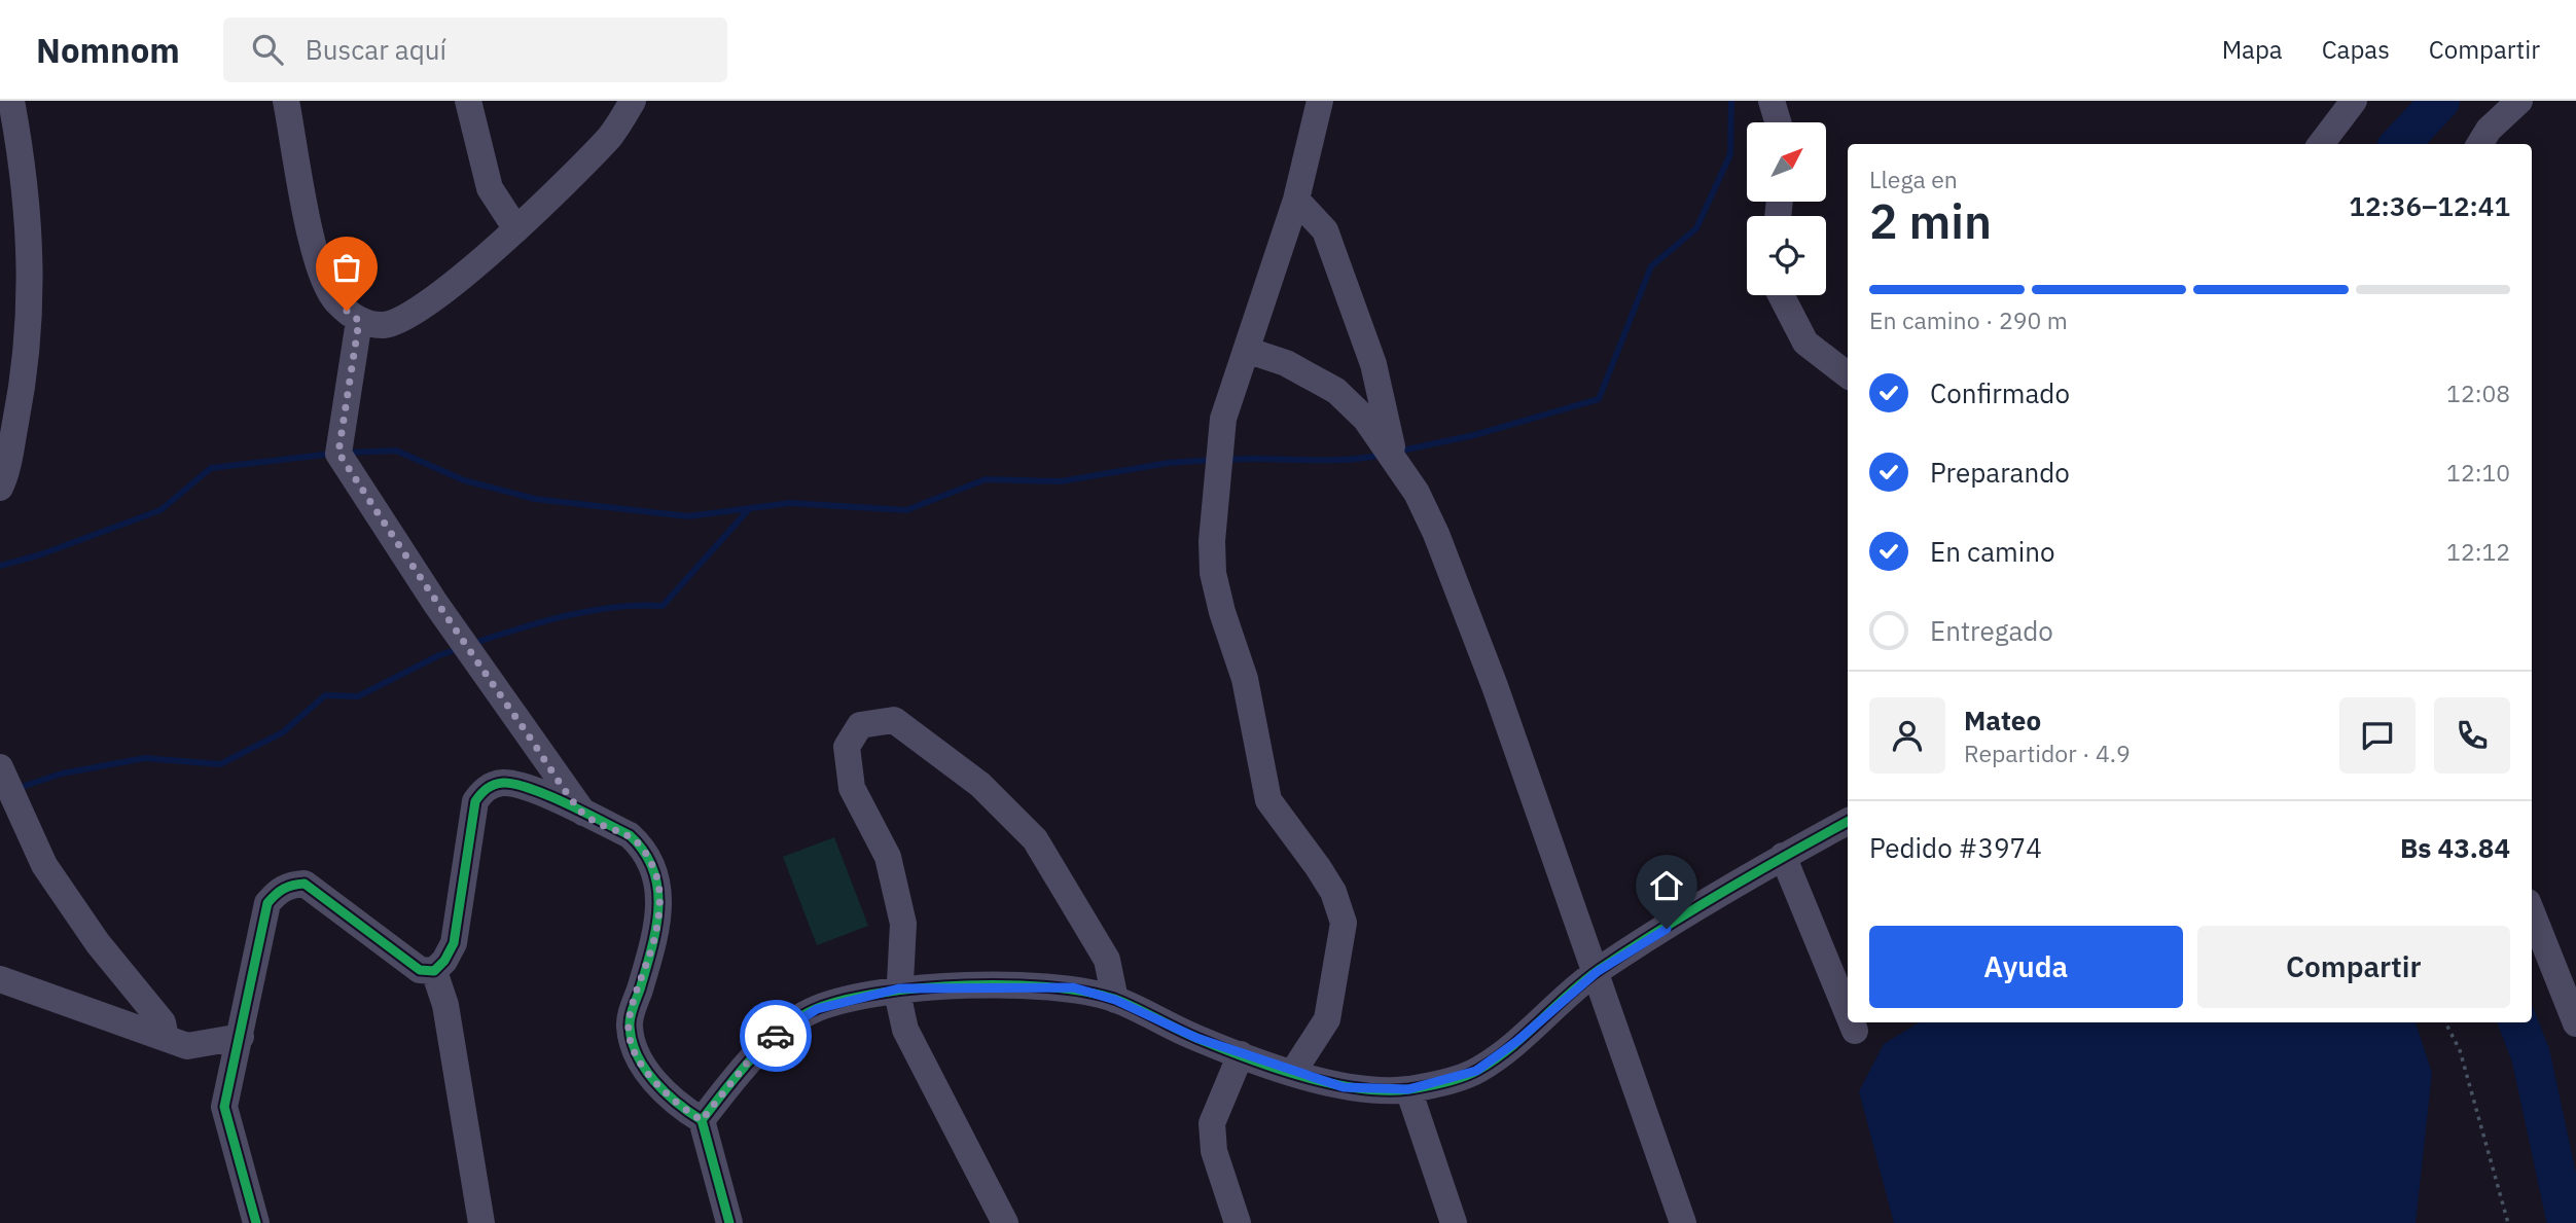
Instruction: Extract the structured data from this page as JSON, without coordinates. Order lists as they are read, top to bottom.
{
  "north": "top right",
  "page": {
    "header": "Nomnom",
    "search": "Buscar aquí",
    "nav": ["Mapa", "Capas", "Compartir"],
    "heading": ["2 min", "Llega en", "12:36–12:41"],
    "panel": [
      "Mateo",
      "Repartidor · 4.9",
      "Pedido #3974",
      "Bs 43.84"
    ],
    "bar": "En camino · 290 m",
    "list": [
      ["Confirmado", "12:08"],
      ["Preparando", "12:10"],
      ["En camino", "12:12"],
      "Entregado"
    ],
    "buttons": ["Ayuda", "Compartir"]
  }
}
